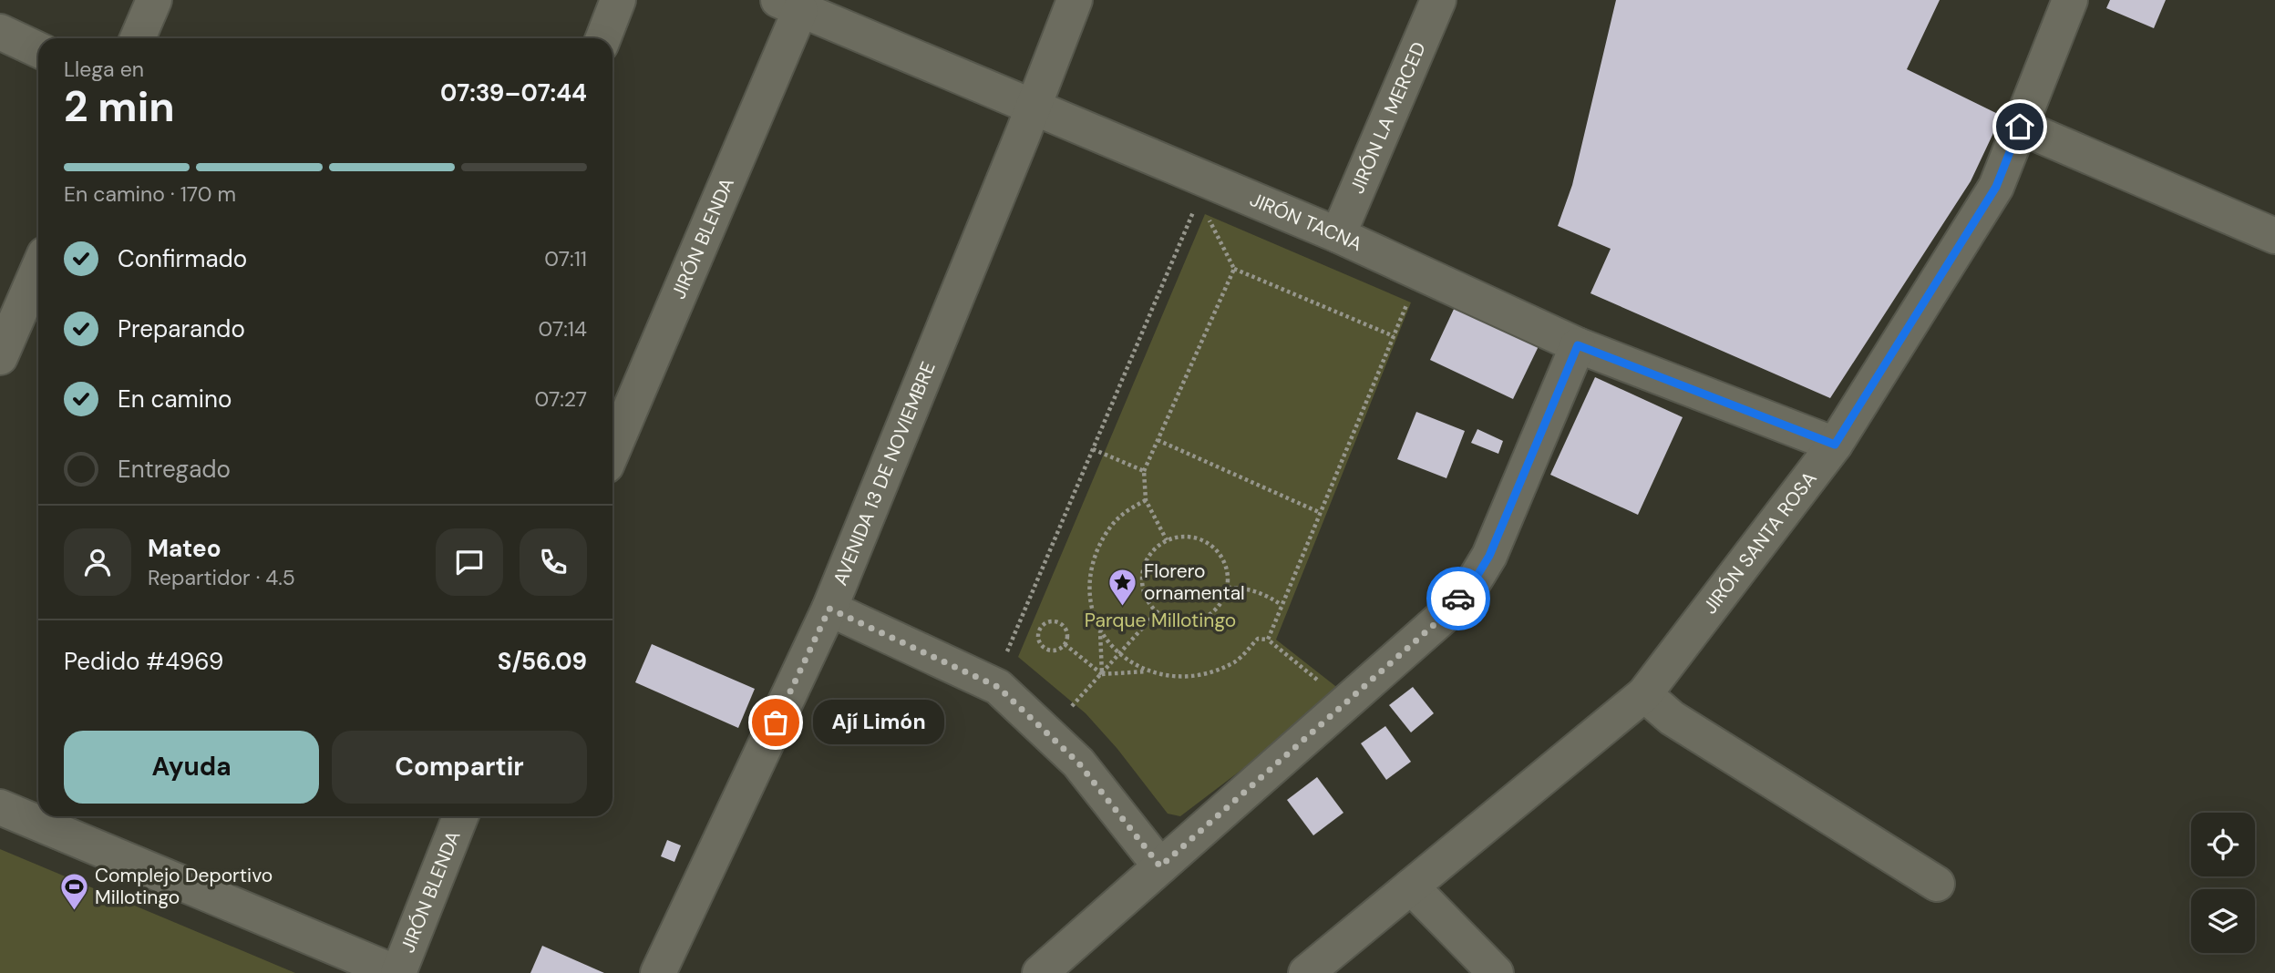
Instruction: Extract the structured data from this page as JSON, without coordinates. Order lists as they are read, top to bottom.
{
  "streets": {
    "street": [
      "JIRÓN LA MERCED",
      "JIRÓN TACNA",
      "JIRÓN BLENDA",
      "AVENIDA 13 DE NOVIEMBRE",
      "JIRÓN SANTA ROSA"
    ]
  },
  "crossings": [
    ["JIRÓN LA MERCED", "JIRÓN TACNA"],
    ["JIRÓN TACNA", "JIRÓN BLENDA"],
    ["JIRÓN TACNA", "AVENIDA 13 DE NOVIEMBRE"],
    ["JIRÓN TACNA", "JIRÓN SANTA ROSA"]
  ],
  "parks": ["Parque Millotingo"],
  "places": {
    "place": ["Florero ornamental"],
    "other": ["Ají Limón"],
    "sports": ["Complejo Deportivo Millotingo"]
  },
  "page": {
    "heading": ["2 min", "Llega en", "07:39–07:44"],
    "panel": [
      "Mateo",
      "Repartidor · 4.5",
      "Pedido #4969",
      "S/56.09"
    ],
    "bar": "En camino · 170 m",
    "list": [
      ["Confirmado", "07:11"],
      ["Preparando", "07:14"],
      ["En camino", "07:27"],
      "Entregado"
    ],
    "bubble": "Ají Limón",
    "buttons": ["Ayuda", "Compartir"]
  }
}
